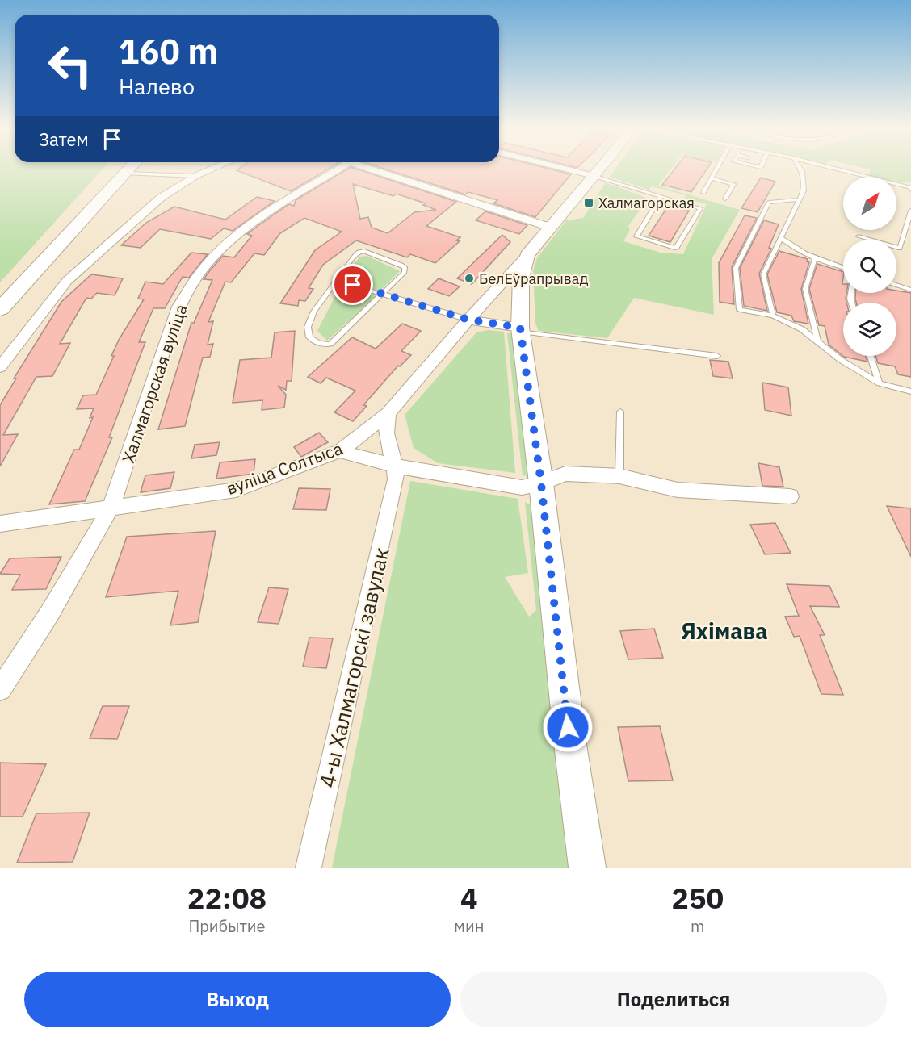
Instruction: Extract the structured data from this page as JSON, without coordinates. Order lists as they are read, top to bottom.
{
  "streets": {
    "main road": ["вуліца Солтыса"],
    "street": ["Халмагорская вуліца", "4-ы Халмагорскі завулак"]
  },
  "crossings": [
    ["Халмагорская вуліца", "вуліца Солтыса"]
  ],
  "districts": ["Яхімава"],
  "places": {
    "transit": ["Халмагорская"],
    "other": ["БелЕўрапрывад"]
  },
  "north": "top right",
  "page": {
    "turn": ["160 m", "Налево"],
    "then": "Затем",
    "eta": [
      "22:08",
      "Прибытие",
      "4",
      "мин",
      "250",
      "m"
    ],
    "buttons": ["Выход", "Поделиться"]
  }
}
